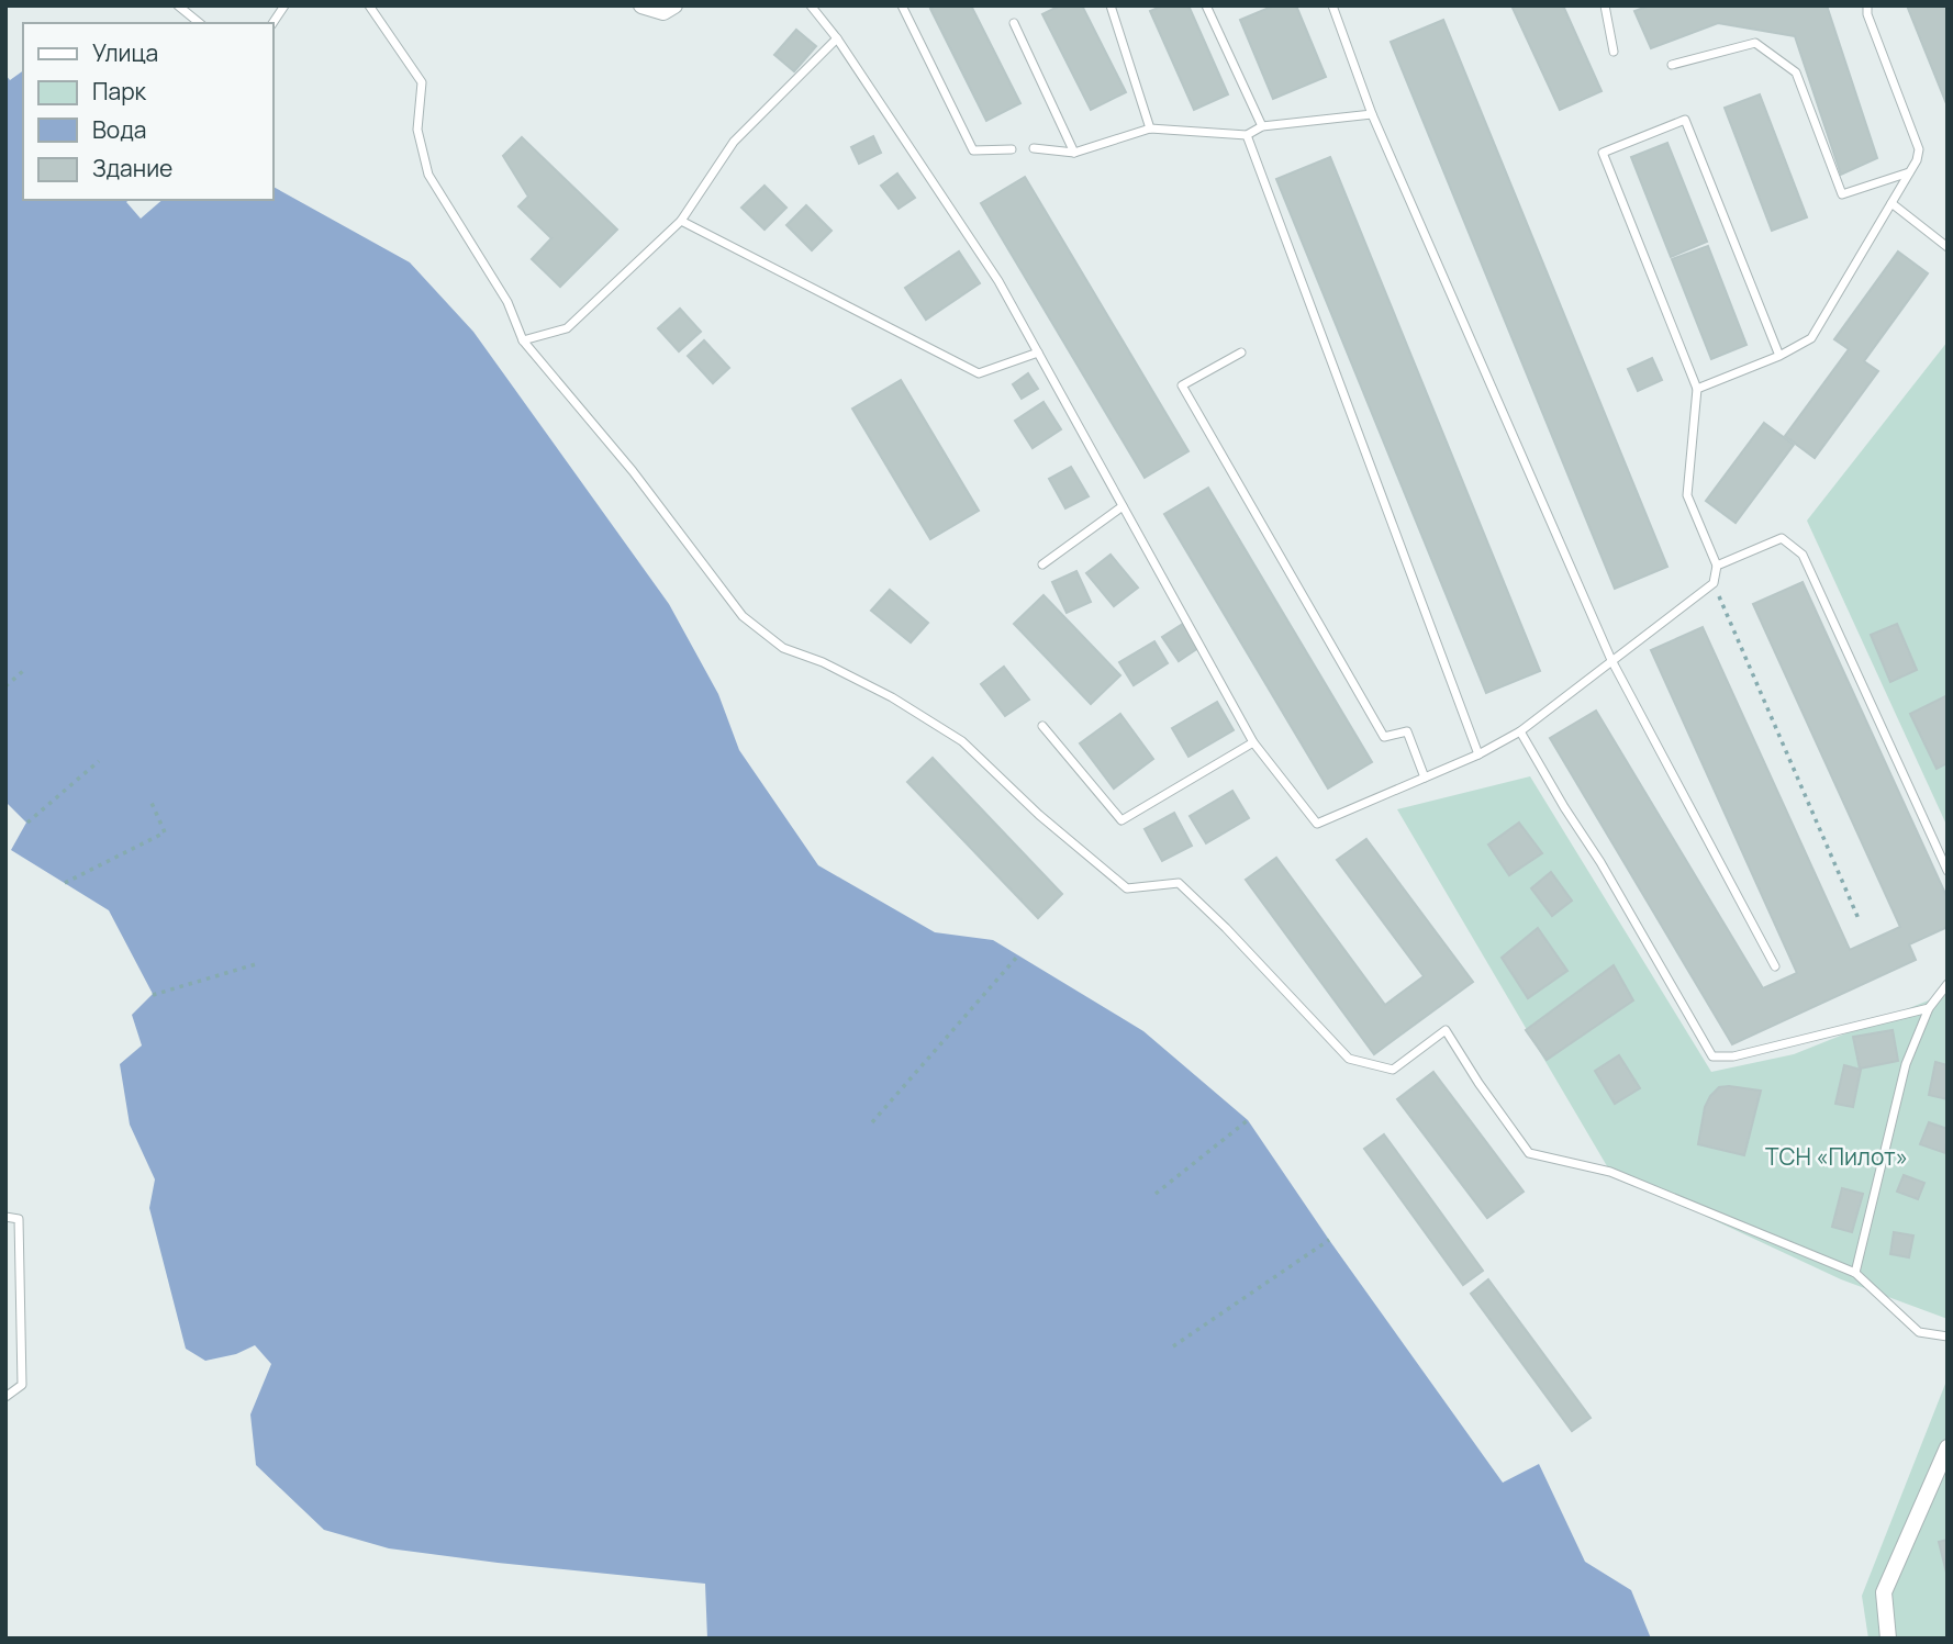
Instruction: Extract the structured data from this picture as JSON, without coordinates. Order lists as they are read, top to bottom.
{
  "parks": ["ТСН «Пилот»"],
  "legend": [
    "Улица",
    "Парк",
    "Вода",
    "Здание"
  ]
}
